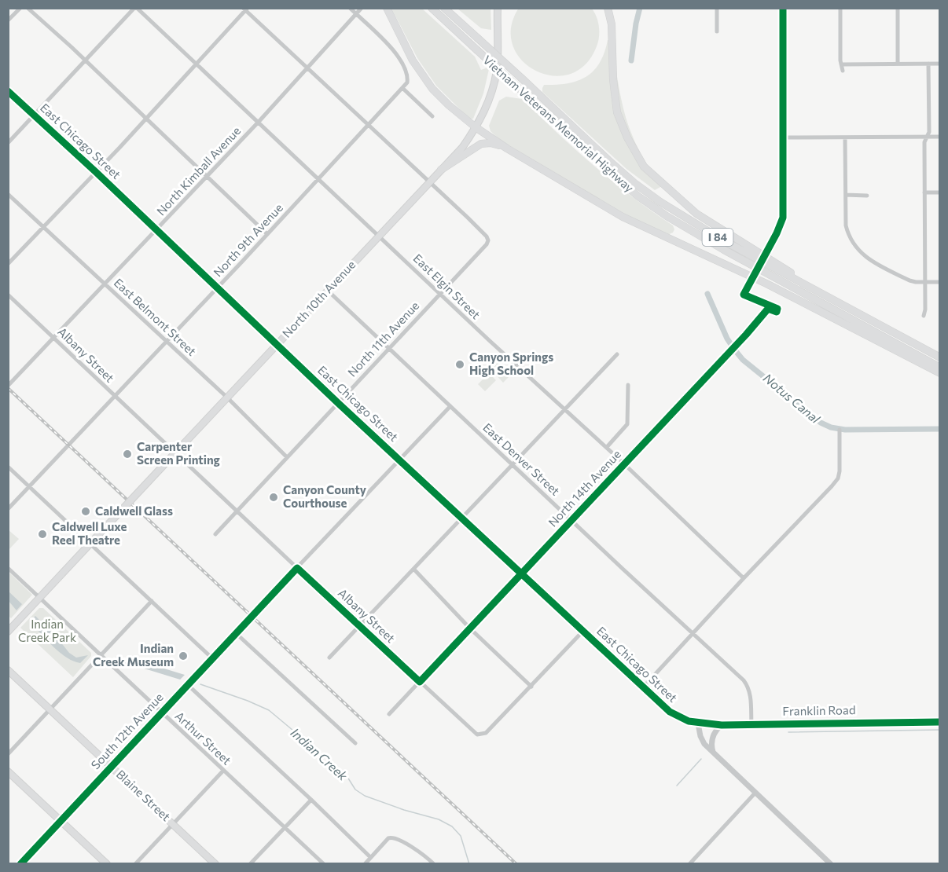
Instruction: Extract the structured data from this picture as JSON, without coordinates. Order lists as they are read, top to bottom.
{
  "streets": {
    "highway": ["Vietnam Veterans Memorial Highway", "I 84"],
    "main road": ["North 10th Avenue", "Blaine Street"],
    "street": [
      "East Chicago Street",
      "North Kimball Avenue",
      "North 9th Avenue",
      "East Elgin Street",
      "East Belmont Street",
      "North 11th Avenue",
      "Albany Street",
      "East Denver Street",
      "North 14th Avenue",
      "Franklin Road",
      "South 12th Avenue",
      "Arthur Street"
    ]
  },
  "crossings": [
    ["East Chicago Street", "North Kimball Avenue"],
    ["East Chicago Street", "North 9th Avenue"],
    ["East Chicago Street", "North 10th Avenue"],
    ["East Chicago Street", "North 11th Avenue"],
    ["East Chicago Street", "North 14th Avenue"],
    ["East Chicago Street", "Franklin Road"],
    ["East Chicago Street", "South 12th Avenue"],
    ["North Kimball Avenue", "East Elgin Street"],
    ["North Kimball Avenue", "East Belmont Street"],
    ["North Kimball Avenue", "Albany Street"],
    ["North 9th Avenue", "East Elgin Street"],
    ["North 9th Avenue", "East Belmont Street"],
    ["North 9th Avenue", "Albany Street"],
    ["East Elgin Street", "North 10th Avenue"],
    ["East Elgin Street", "North 11th Avenue"],
    ["East Elgin Street", "North 14th Avenue"],
    ["North 10th Avenue", "East Belmont Street"],
    ["North 10th Avenue", "North 11th Avenue"],
    ["North 10th Avenue", "East Denver Street"],
    ["North 10th Avenue", "Arthur Street"],
    ["East Belmont Street", "North 11th Avenue"],
    ["North 11th Avenue", "Albany Street"],
    ["North 11th Avenue", "East Denver Street"],
    ["Albany Street", "North 14th Avenue"],
    ["Albany Street", "South 12th Avenue"],
    ["East Denver Street", "North 14th Avenue"],
    ["East Denver Street", "Franklin Road"],
    ["East Denver Street", "South 12th Avenue"],
    ["South 12th Avenue", "Arthur Street"],
    ["South 12th Avenue", "Blaine Street"]
  ],
  "water": ["Notus Canal", "Indian Creek"],
  "parks": ["Indian Creek Park"],
  "places": [
    "Canyon Springs High School",
    "Carpenter Screen Printing",
    "Canyon County Courthouse",
    "Caldwell Glass",
    "Caldwell Luxe Reel Theatre",
    "Indian Creek Museum"
  ]
}
